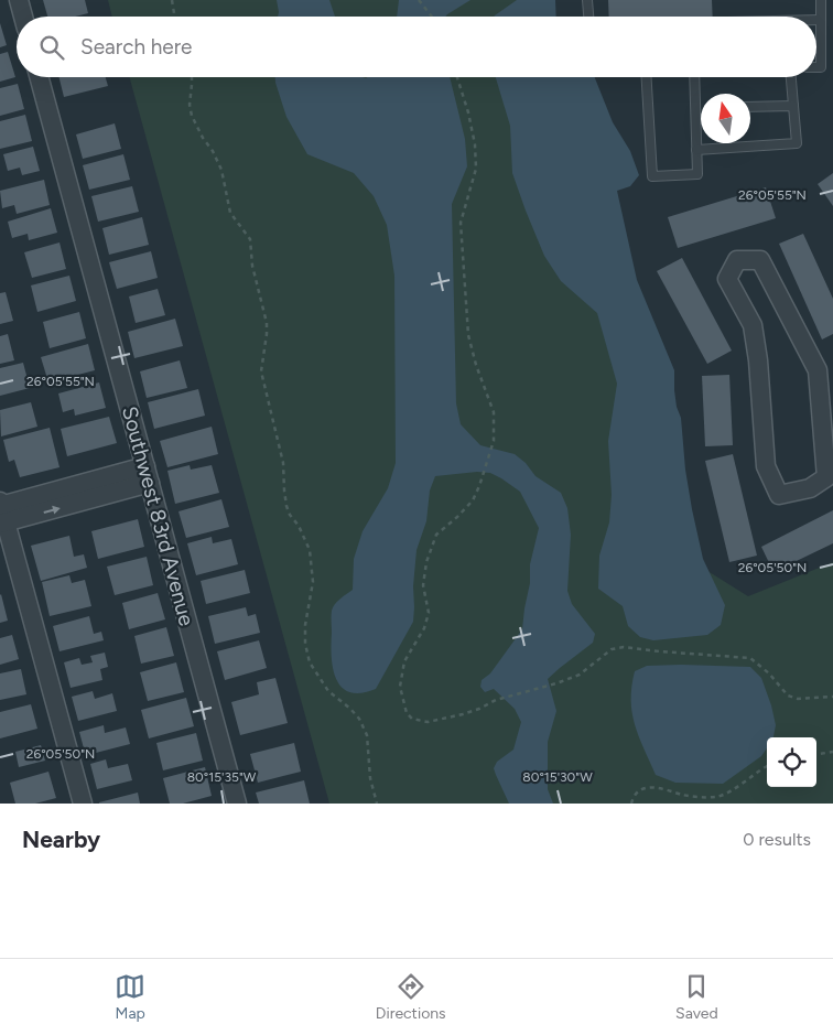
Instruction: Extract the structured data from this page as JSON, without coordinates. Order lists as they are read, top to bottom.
{
  "streets": {
    "street": ["Southwest 83rd Avenue"]
  },
  "north": "top",
  "page": {
    "search": "Search here",
    "heading": ["Nearby", "0 results"],
    "nav": ["Map", "Directions", "Saved"]
  },
  "coordinates": [
    "26°05'55\"N",
    "26°05'50\"N",
    "80°15'35\"W",
    "80°15'30\"W"
  ]
}
